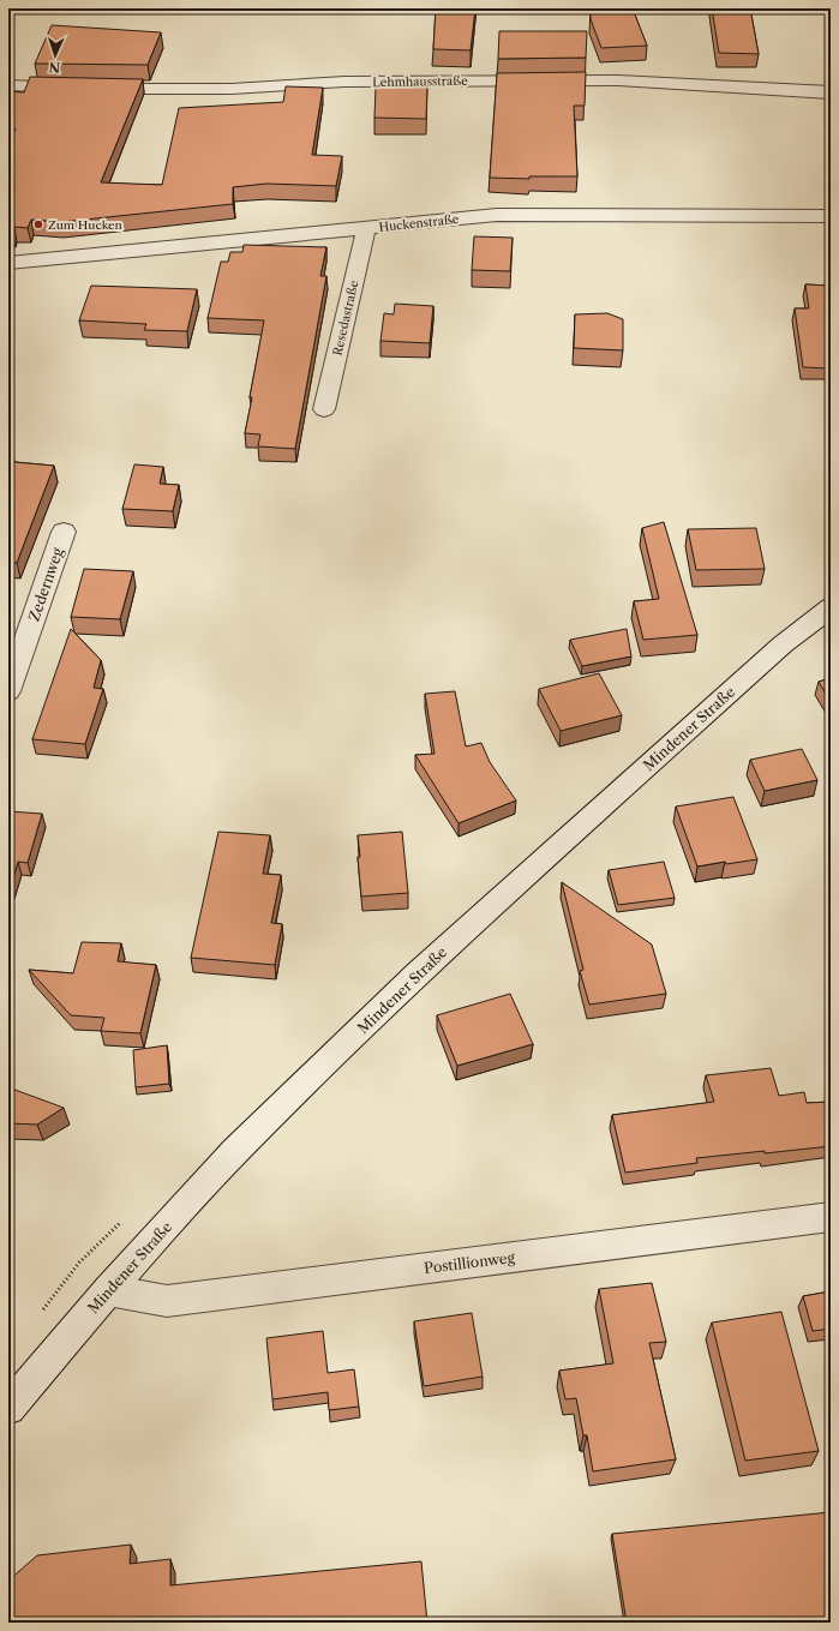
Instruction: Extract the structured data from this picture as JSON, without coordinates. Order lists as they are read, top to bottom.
{
  "streets": {
    "street": [
      "Lehmhausstraße",
      "Huckenstraße",
      "Resedastraße",
      "Zedernweg",
      "Mindener Straße",
      "Postillionweg"
    ]
  },
  "crossings": [
    ["Huckenstraße", "Resedastraße"],
    ["Mindener Straße", "Postillionweg"]
  ],
  "places": ["Zum Hucken"],
  "north": "bottom"
}
